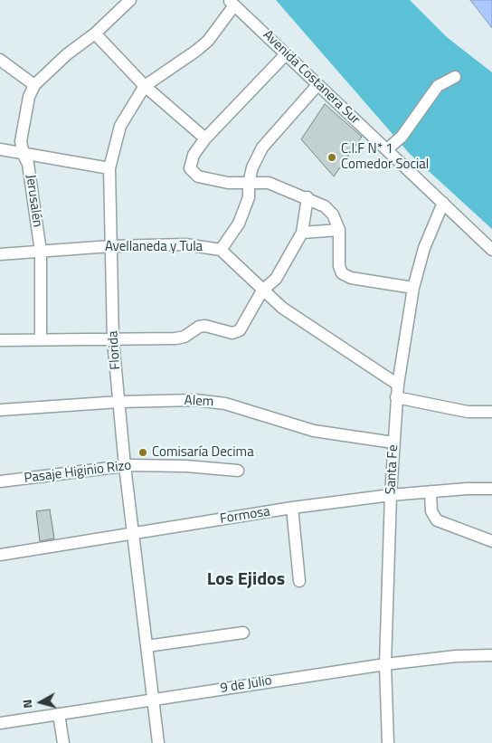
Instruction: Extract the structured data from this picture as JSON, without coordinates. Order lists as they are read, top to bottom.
{
  "streets": {
    "street": [
      "Avenida Costanera Sur",
      "Jerusalén",
      "Avellaneda y Tula",
      "Florida",
      "Alem",
      "Santa Fe",
      "Pasaje Higinio Rizo",
      "Formosa",
      "9 de Julio"
    ]
  },
  "crossings": [
    ["Avenida Costanera Sur", "Florida"],
    ["Avenida Costanera Sur", "Santa Fe"],
    ["Jerusalén", "Avellaneda y Tula"],
    ["Avellaneda y Tula", "Florida"],
    ["Avellaneda y Tula", "Santa Fe"],
    ["Florida", "Alem"],
    ["Florida", "Pasaje Higinio Rizo"],
    ["Florida", "Formosa"],
    ["Florida", "9 de Julio"],
    ["Alem", "Santa Fe"],
    ["Santa Fe", "Formosa"],
    ["Santa Fe", "9 de Julio"]
  ],
  "districts": ["Los Ejidos"],
  "places": ["C.I.F N* 1 Comedor Social", "Comisaría Decima"],
  "north": "left"
}
